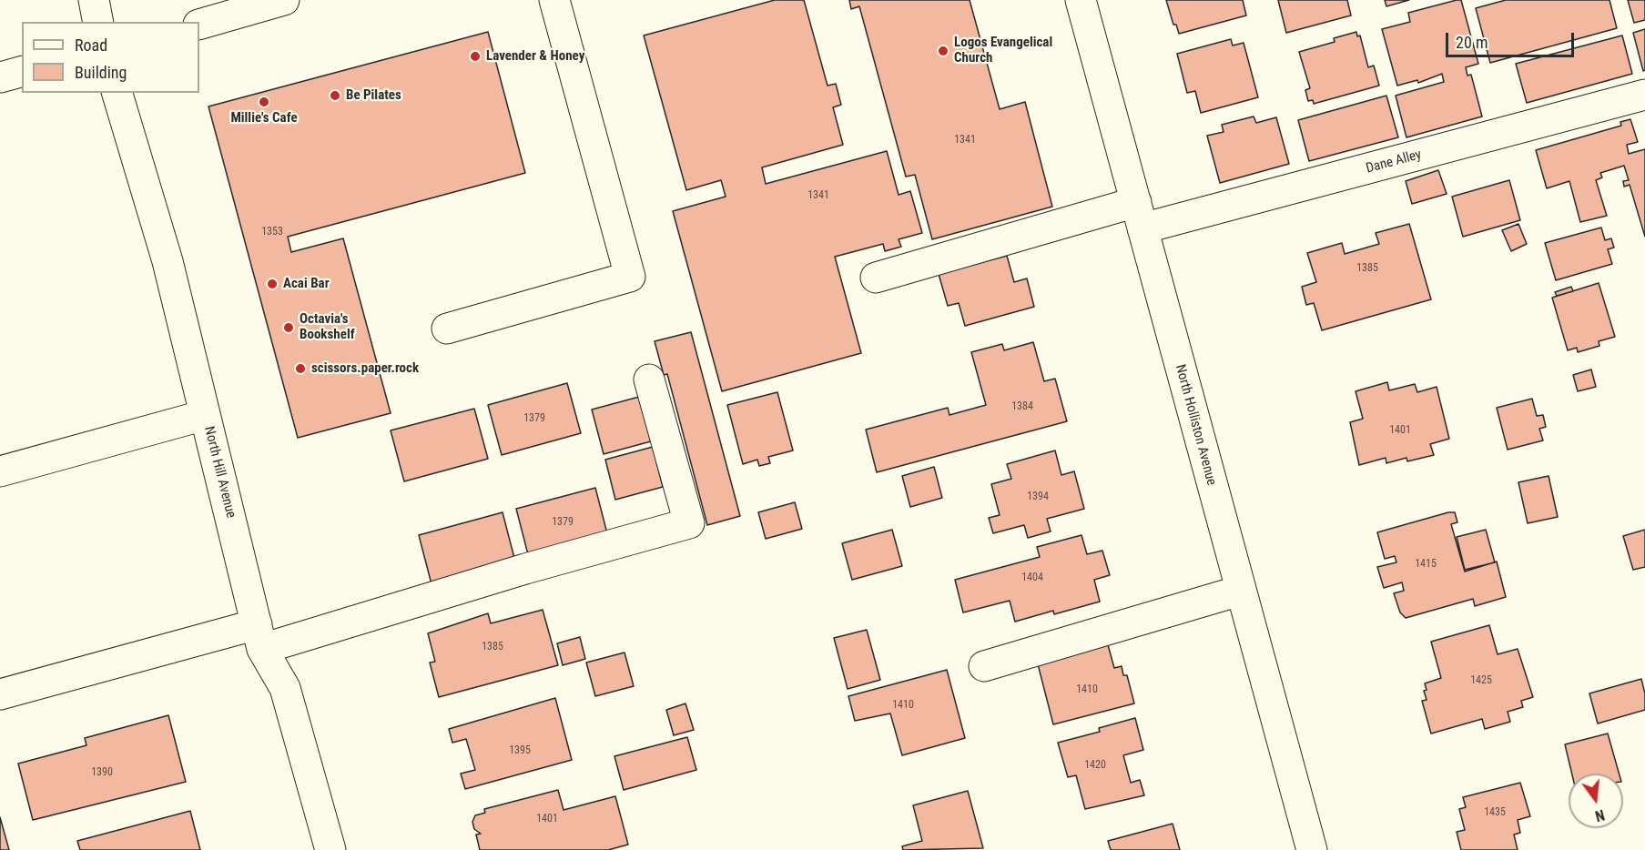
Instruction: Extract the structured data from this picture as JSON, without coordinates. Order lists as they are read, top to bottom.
{
  "streets": {
    "street": ["Dane Alley", "North Holliston Avenue", "North Hill Avenue"]
  },
  "crossings": [
    ["Dane Alley", "North Holliston Avenue"]
  ],
  "places": [
    "Logos Evangelical Church",
    "Lavender & Honey",
    "Be Pilates",
    "Millie's Cafe",
    "Acai Bar",
    "Octavia's Bookshelf",
    "scissors.paper.rock"
  ],
  "house_numbers": [
    "1341",
    "1341",
    "1353",
    "1385",
    "1384",
    "1379",
    "1401",
    "1394",
    "1379",
    "1415",
    "1404",
    "1385",
    "1425",
    "1410",
    "1410",
    "1395",
    "1420",
    "1390",
    "1435",
    "1401"
  ],
  "legend": ["Road", "Building"],
  "scale_bar": "20 m",
  "north": "bottom"
}
